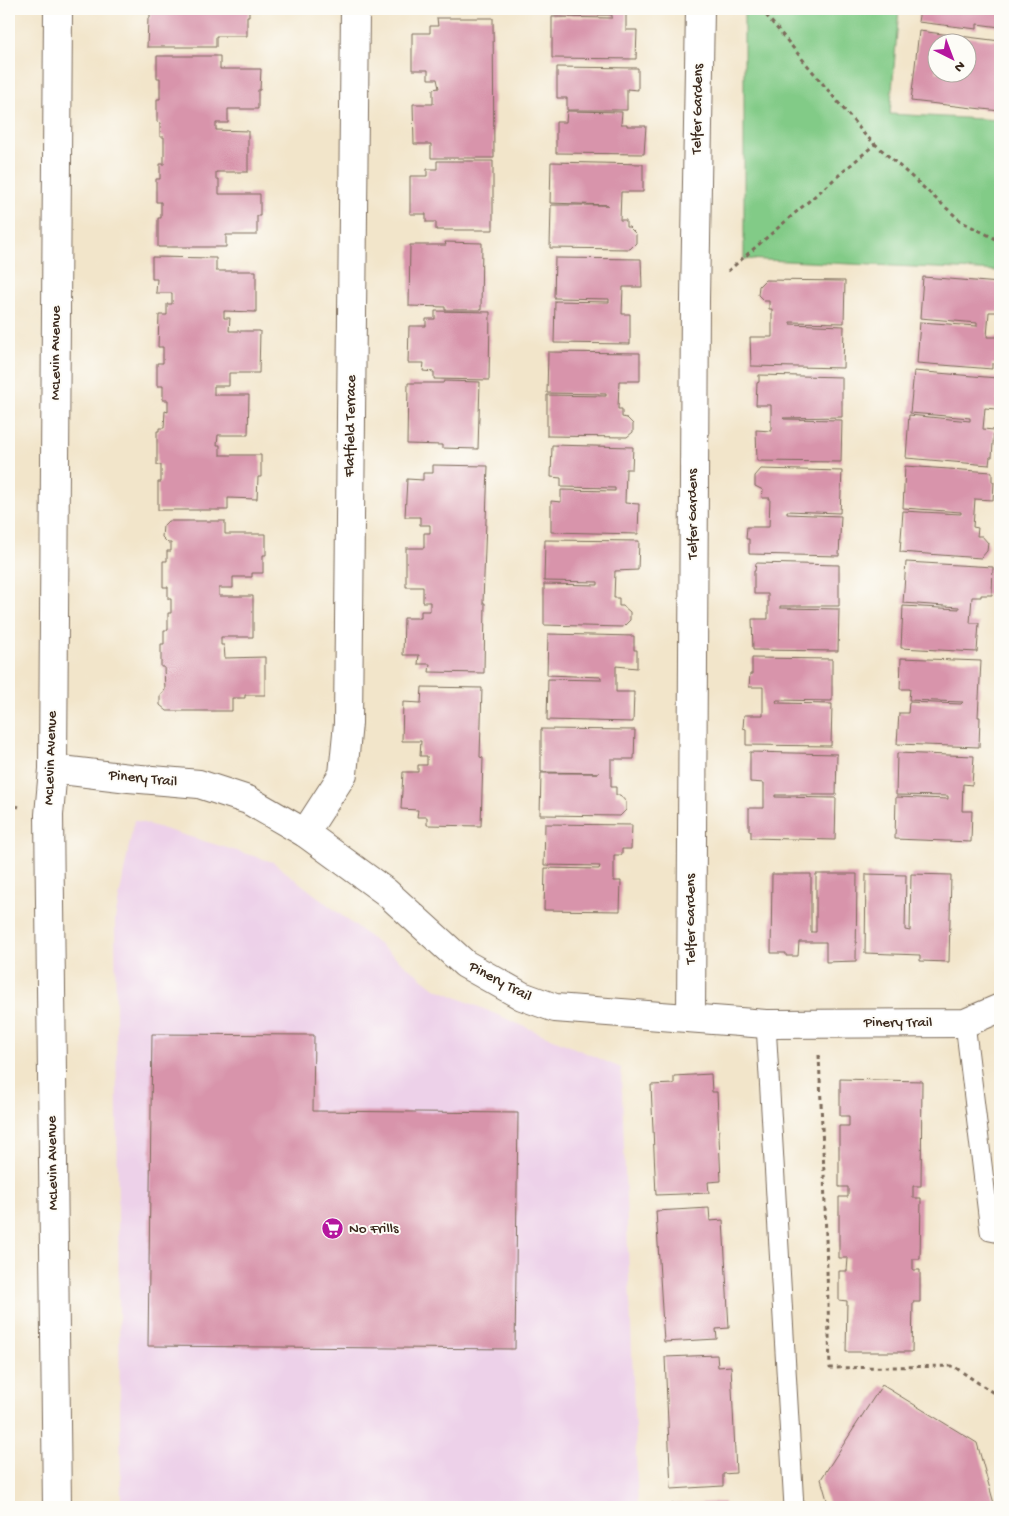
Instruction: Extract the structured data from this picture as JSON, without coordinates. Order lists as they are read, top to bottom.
{
  "streets": {
    "street": [
      "Telfer Gardens",
      "McLevin Avenue",
      "Flatfield Terrace",
      "Pinery Trail"
    ]
  },
  "crossings": [
    ["Telfer Gardens", "Pinery Trail"],
    ["McLevin Avenue", "Pinery Trail"],
    ["Flatfield Terrace", "Pinery Trail"]
  ],
  "places": {
    "supermarket": ["No Frills"]
  },
  "north": "bottom right"
}
